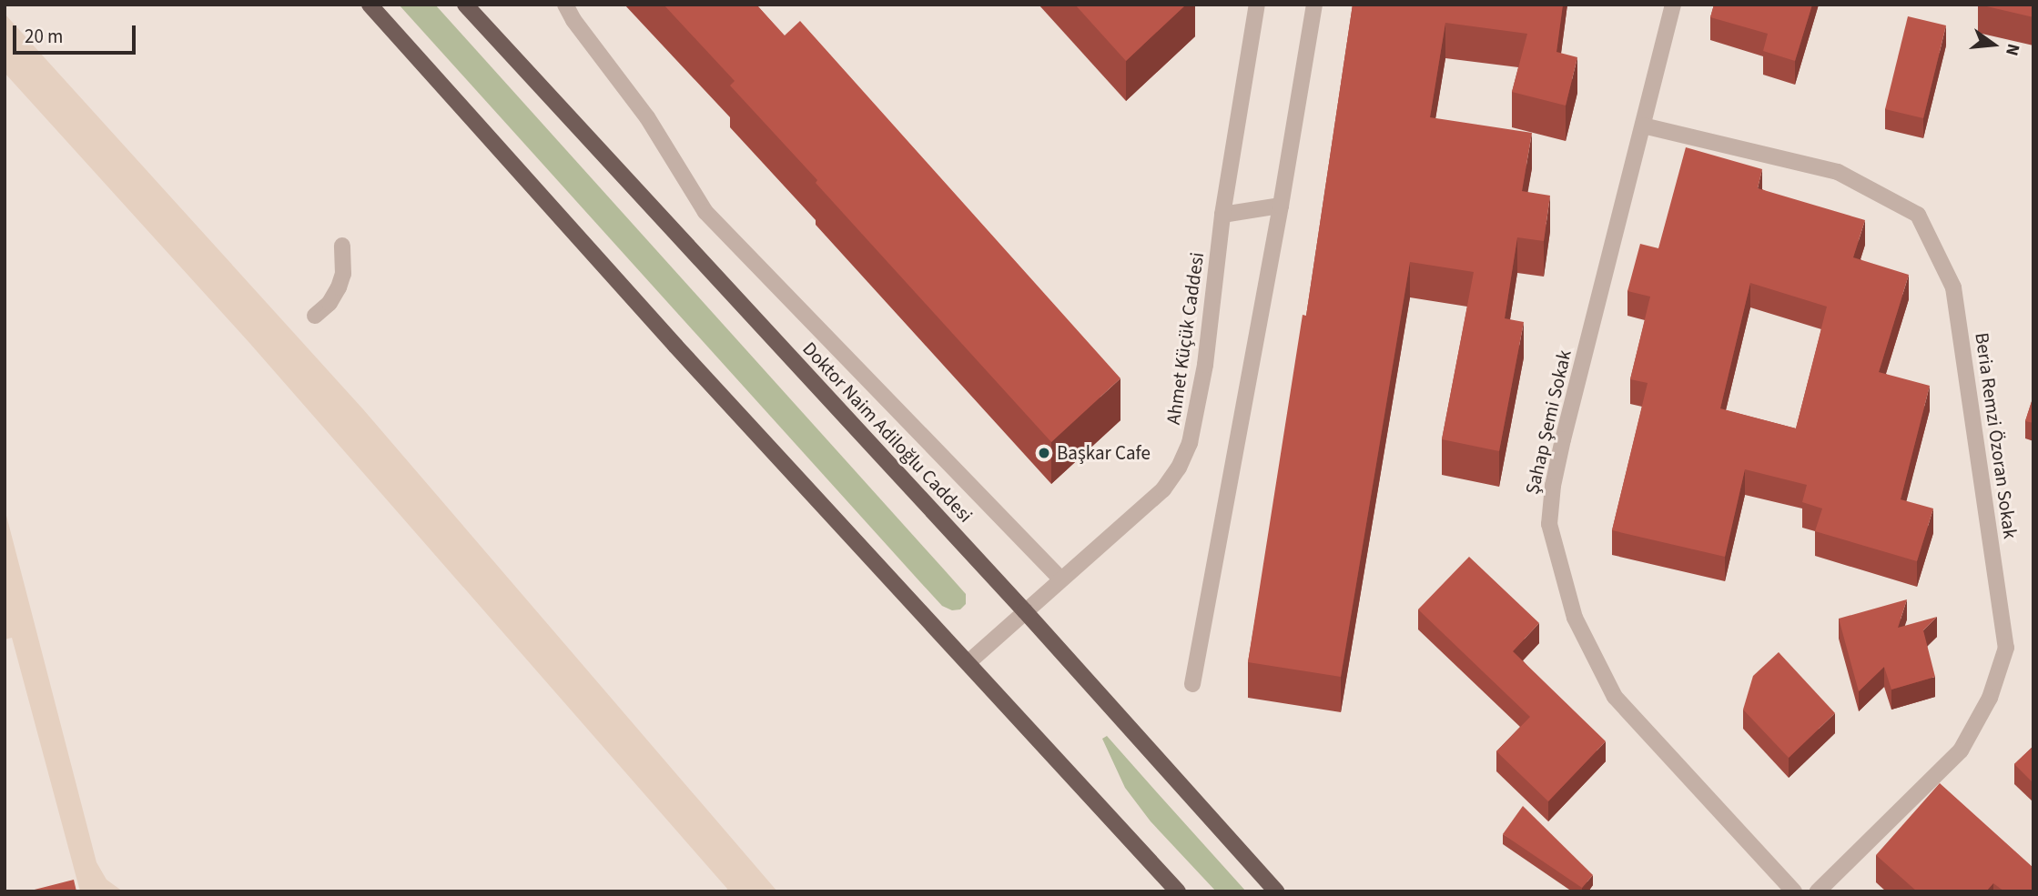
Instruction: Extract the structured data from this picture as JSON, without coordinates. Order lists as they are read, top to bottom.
{
  "streets": {
    "main road": ["Doktor Naim Adiloğlu Caddesi"],
    "street": ["Ahmet Küçük Caddesi", "Şahap Şemi Sokak", "Beria Remzi Özoran Sokak"]
  },
  "crossings": [
    ["Ahmet Küçük Caddesi", "Doktor Naim Adiloğlu Caddesi"],
    ["Şahap Şemi Sokak", "Beria Remzi Özoran Sokak"]
  ],
  "places": ["Başkar Cafe"],
  "scale_bar": "20 m",
  "north": "right"
}
